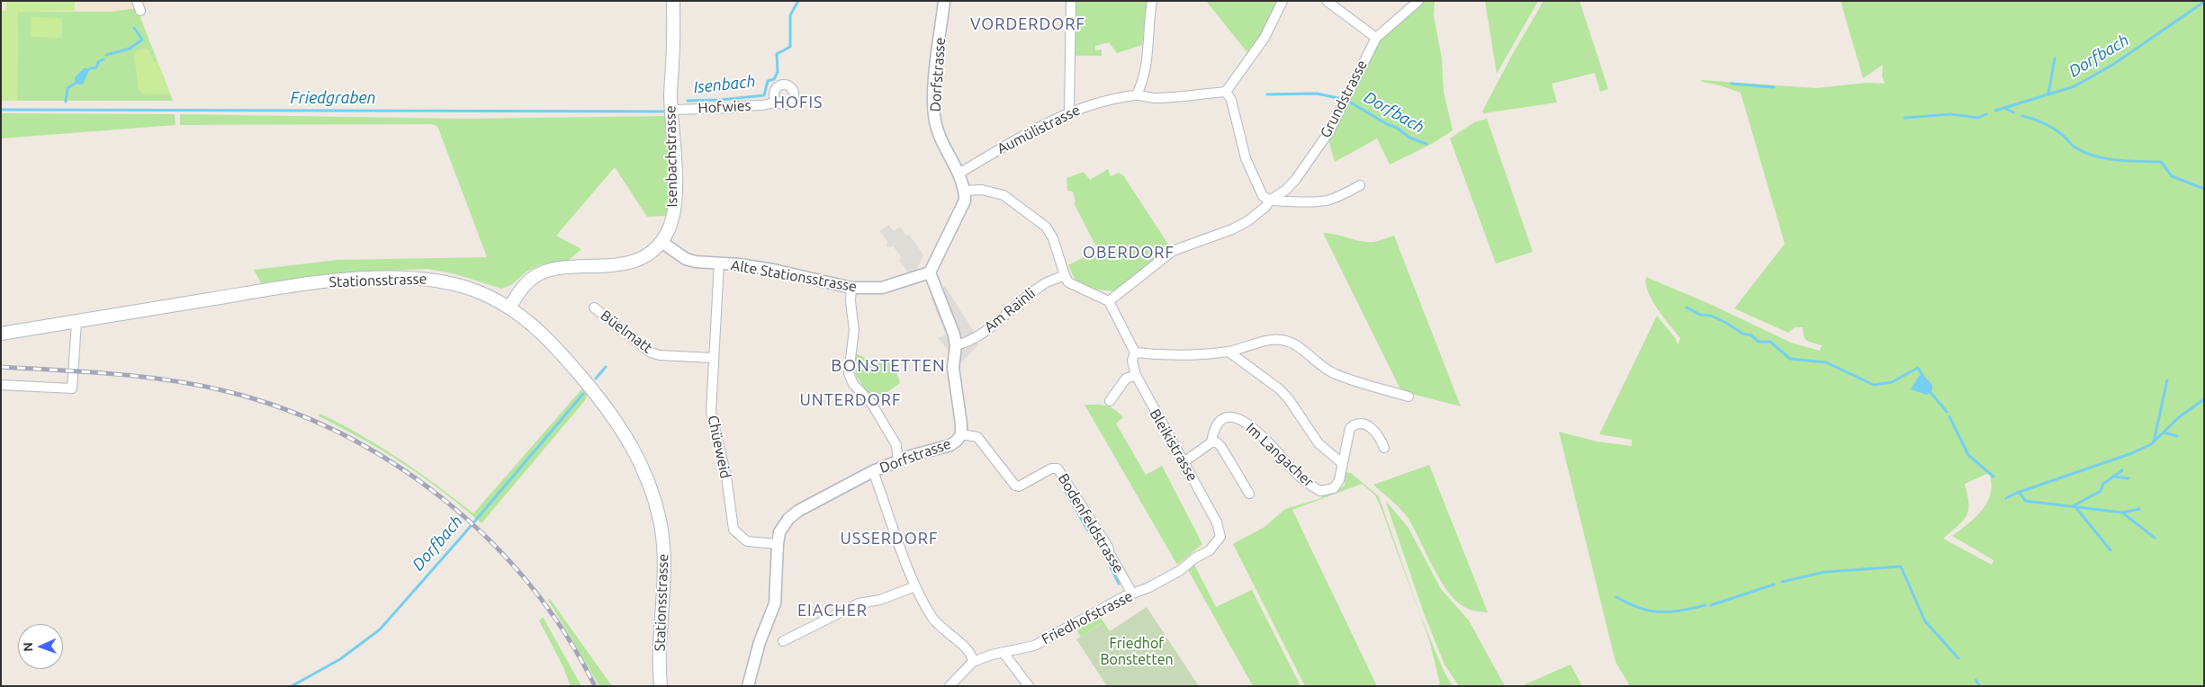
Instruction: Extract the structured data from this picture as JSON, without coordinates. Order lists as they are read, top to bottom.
{
  "streets": {
    "main road": ["Isenbachstrasse", "Stationsstrasse"],
    "street": [
      "Dorfstrasse",
      "Grundstrasse",
      "Hofwies",
      "Aumülistrasse",
      "Alte Stationsstrasse",
      "Am Rainli",
      "Büelmatt",
      "Bleikistrasse",
      "Chüeweid",
      "Im Langacher",
      "Bodenfeldstrasse",
      "Friedhofstrasse"
    ]
  },
  "crossings": [
    ["Dorfstrasse", "Aumülistrasse"],
    ["Dorfstrasse", "Alte Stationsstrasse"],
    ["Dorfstrasse", "Am Rainli"],
    ["Dorfstrasse", "Chüeweid"],
    ["Dorfstrasse", "Bodenfeldstrasse"],
    ["Hofwies", "Isenbachstrasse"],
    ["Isenbachstrasse", "Alte Stationsstrasse"],
    ["Isenbachstrasse", "Stationsstrasse"],
    ["Alte Stationsstrasse", "Chüeweid"],
    ["Büelmatt", "Chüeweid"],
    ["Bleikistrasse", "Friedhofstrasse"],
    ["Bodenfeldstrasse", "Friedhofstrasse"]
  ],
  "districts": [
    "VORDERDORF",
    "HOFIS",
    "OBERDORF",
    "BONSTETTEN",
    "UNTERDORF",
    "USSERDORF",
    "EIACHER"
  ],
  "water": ["Dorfbach", "Isenbach", "Friedgraben"],
  "parks": ["Friedhof Bonstetten"],
  "north": "left"
}
